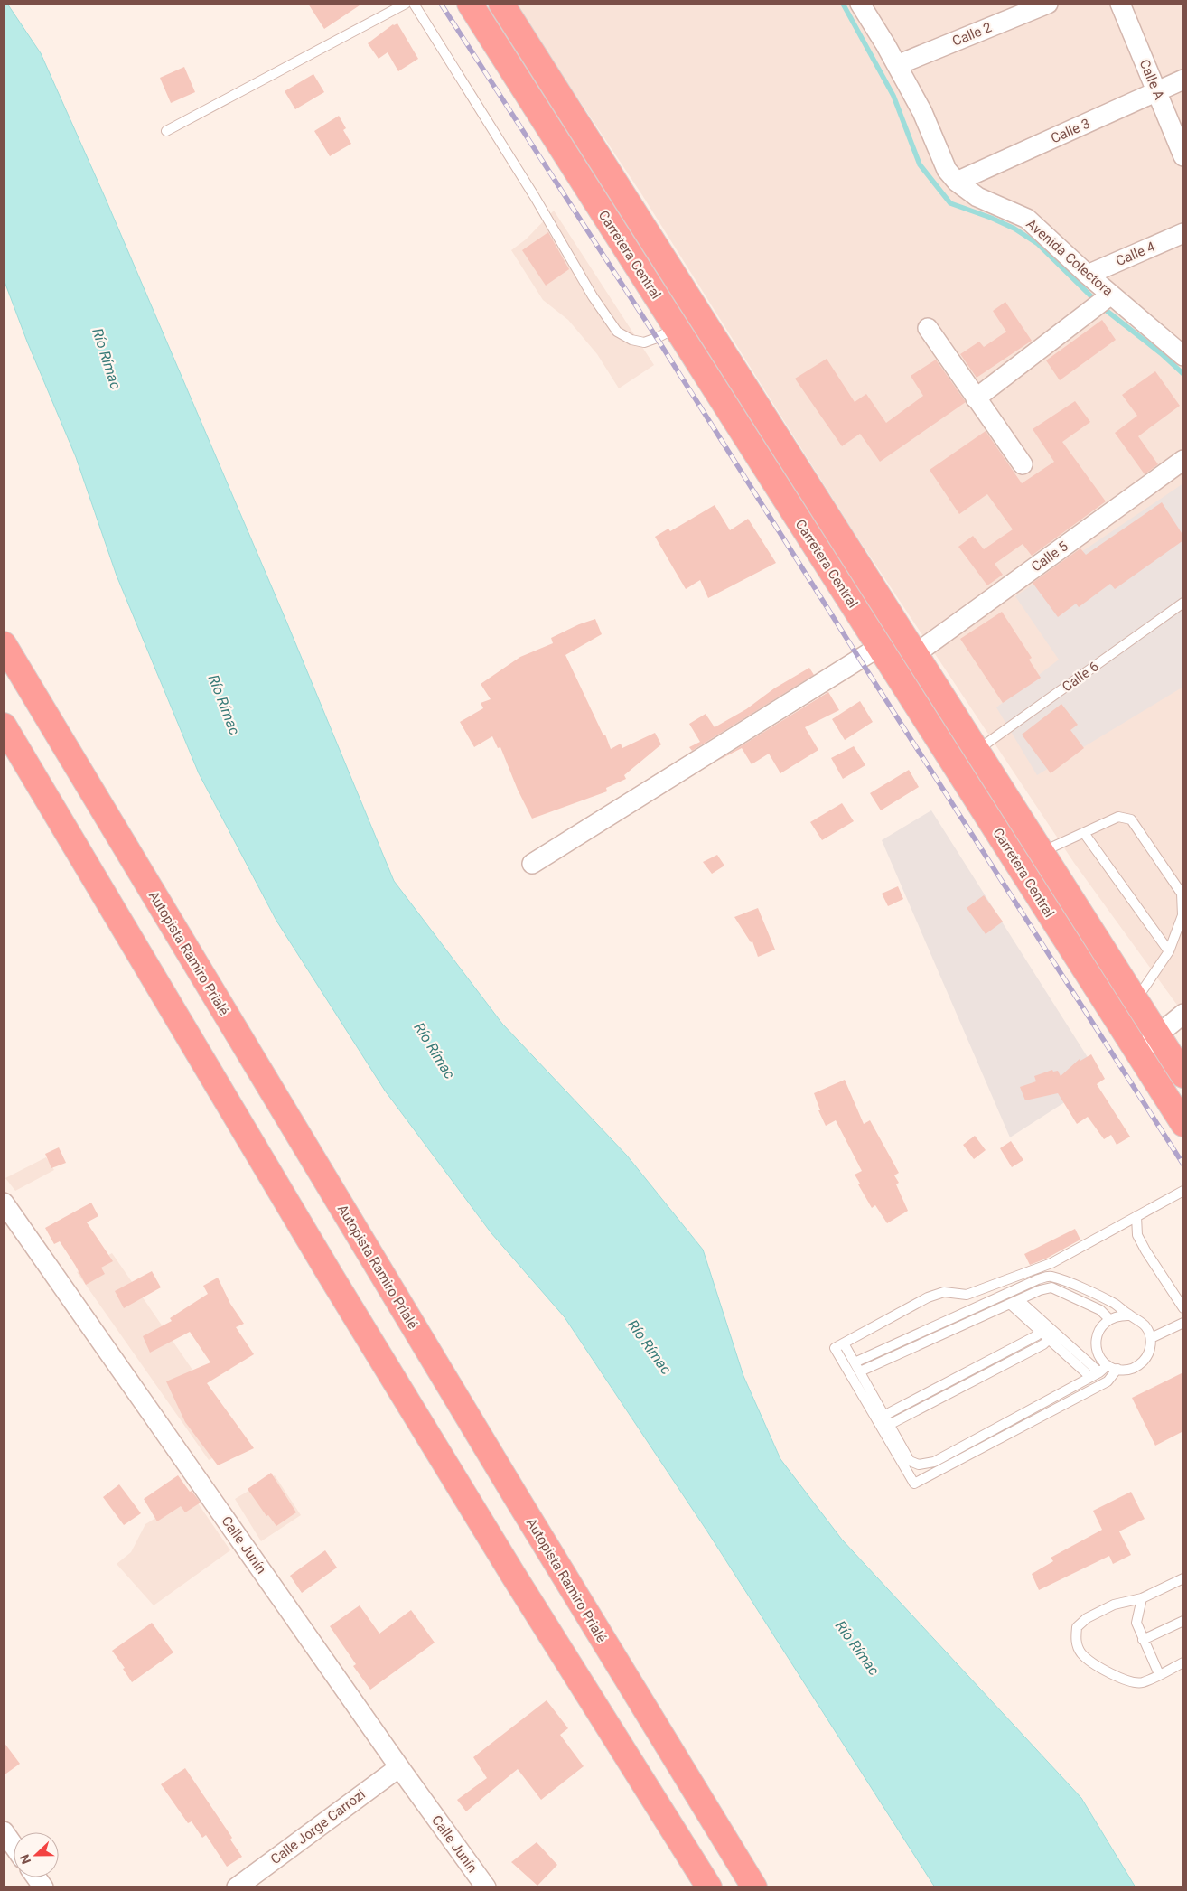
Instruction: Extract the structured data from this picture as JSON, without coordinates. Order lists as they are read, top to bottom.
{
  "streets": {
    "highway": ["Carretera Central", "Autopista Ramiro Prialé"],
    "street": [
      "Calle 2",
      "Calle A",
      "Calle 3",
      "Calle 4",
      "Avenida Colectora",
      "Calle 5",
      "Calle Junín",
      "Calle Jorge Carrozi"
    ],
    "lane": ["Calle 6"]
  },
  "crossings": [
    ["Calle 2", "Avenida Colectora"],
    ["Calle A", "Calle 3"],
    ["Calle 3", "Avenida Colectora"],
    ["Calle 4", "Avenida Colectora"],
    ["Carretera Central", "Calle 5"],
    ["Carretera Central", "Calle 6"],
    ["Calle Junín", "Calle Jorge Carrozi"]
  ],
  "water": ["Río Rímac"],
  "north": "left"
}
